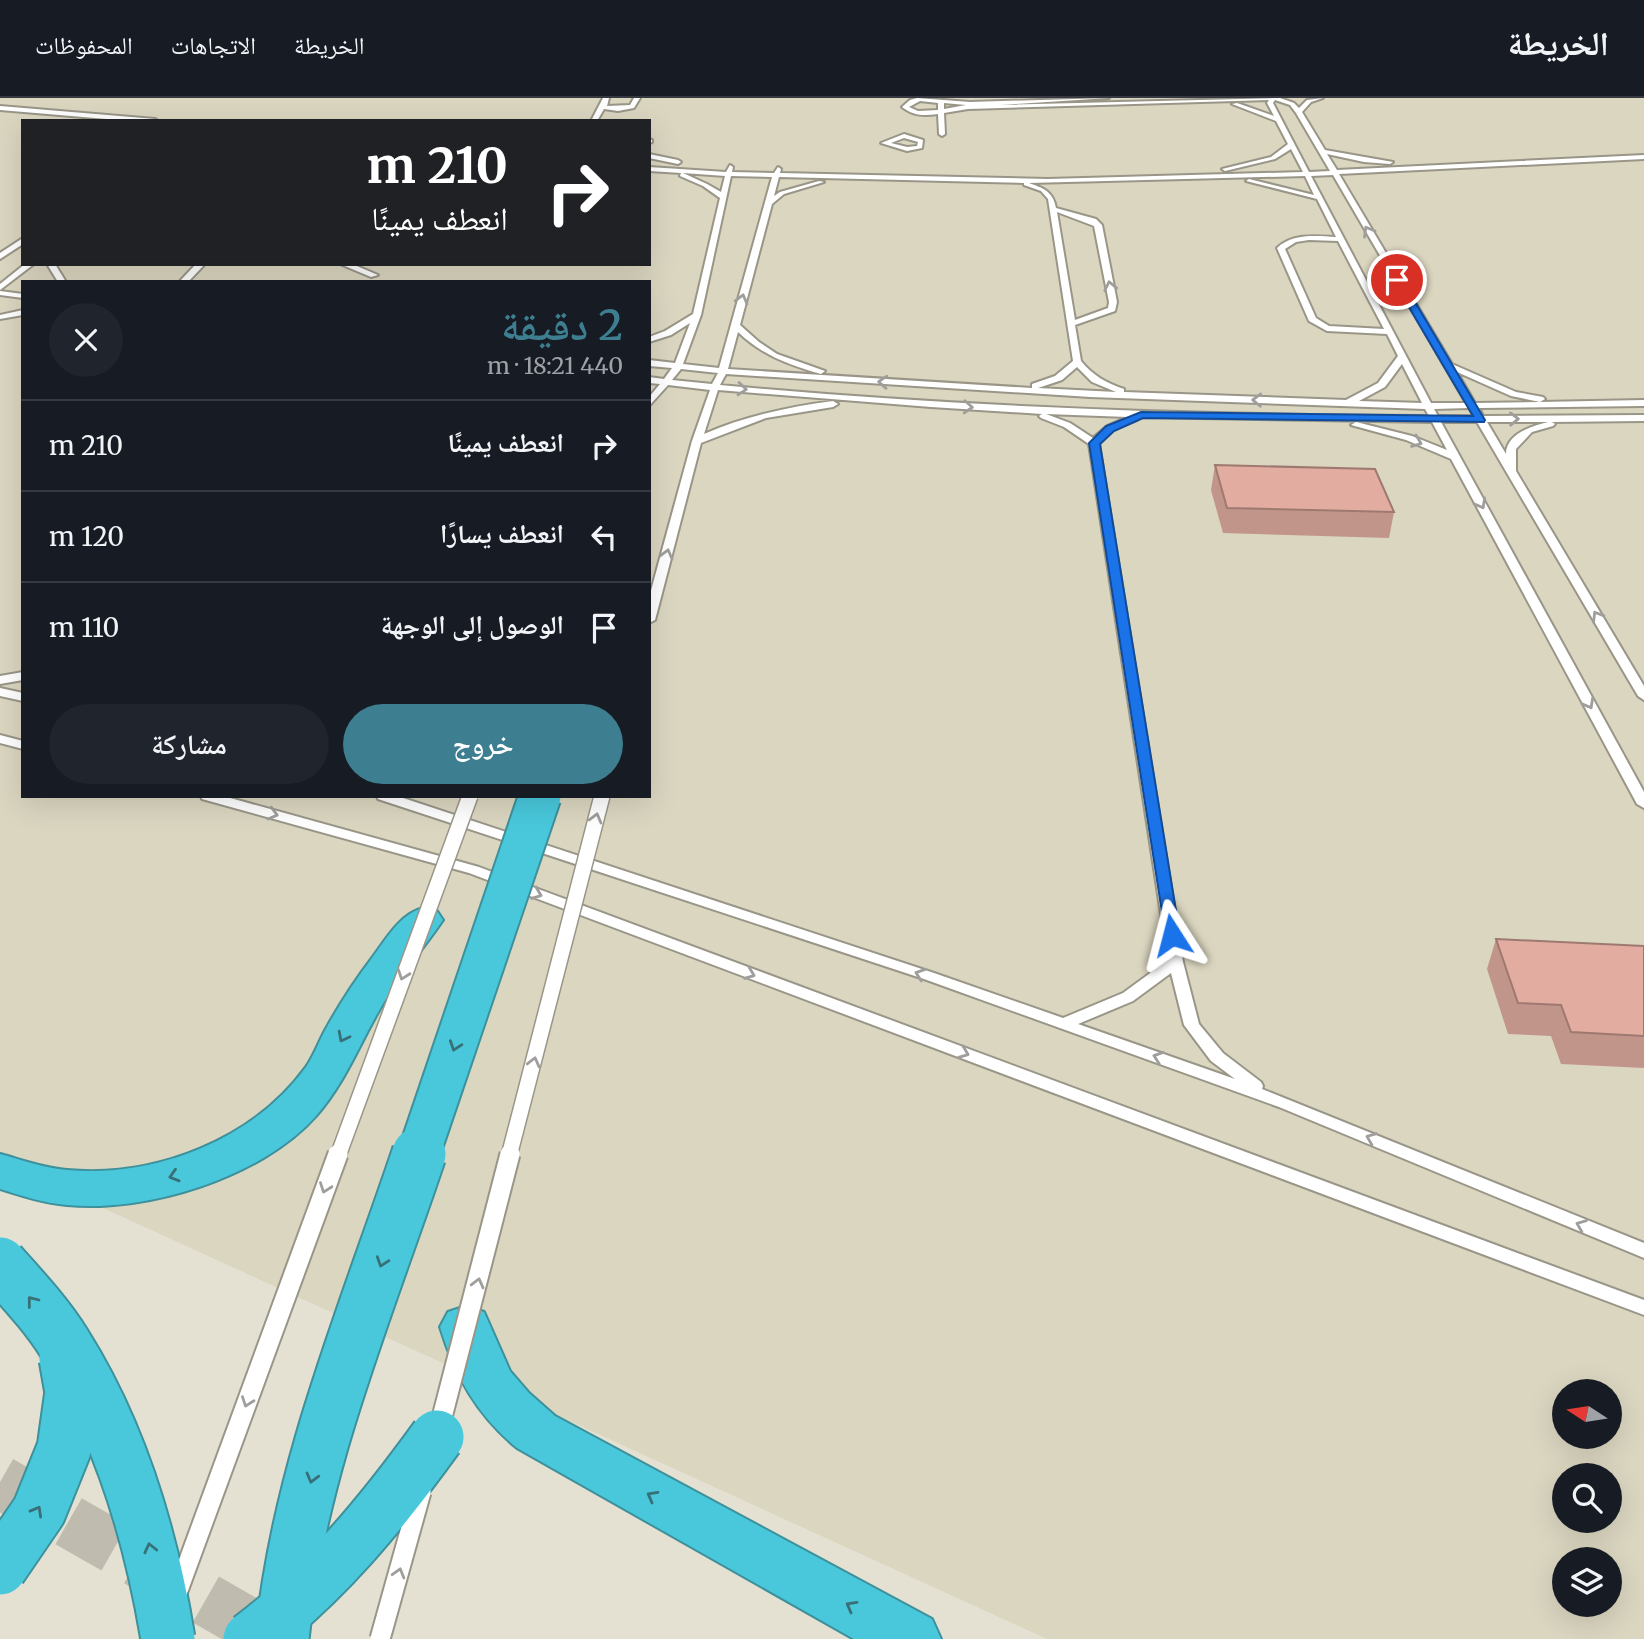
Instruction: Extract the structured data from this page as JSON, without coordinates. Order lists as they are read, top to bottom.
{
  "north": "left",
  "page": {
    "header": "الخريطة",
    "nav": ["الخريطة", "الاتجاهات", "المحفوظات"],
    "turn": ["210 m", "انعطف يمينًا"],
    "heading": ["2 دقيقة", "440 m · 18:21"],
    "list": [
      {
        "name": "انعطف يمينًا",
        "value": "210 m"
      },
      {
        "name": "انعطف يسارًا",
        "value": "120 m"
      },
      {
        "name": "الوصول إلى الوجهة",
        "value": "110 m"
      }
    ],
    "buttons": ["خروج", "مشاركة"]
  }
}
